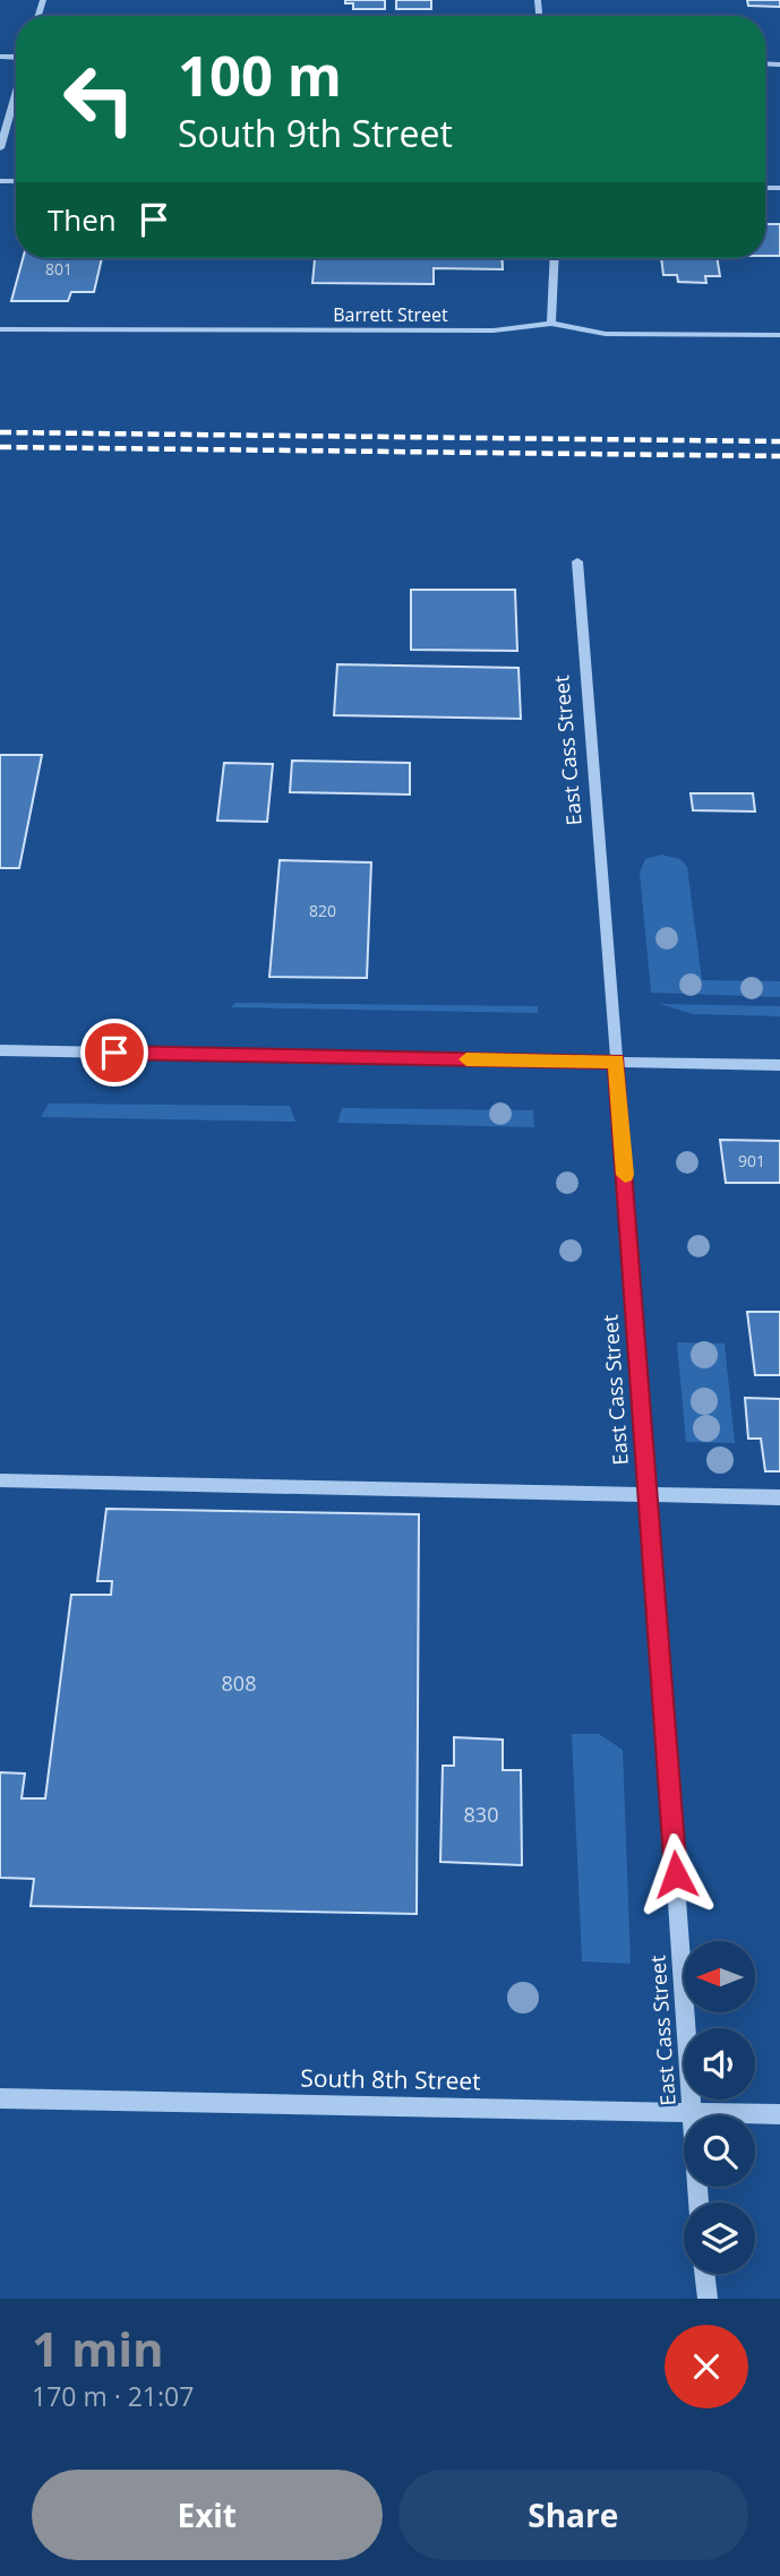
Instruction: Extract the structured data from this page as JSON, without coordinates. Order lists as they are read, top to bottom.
{
  "streets": {
    "street": ["Barrett Street", "East Cass Street", "South 8th Street"]
  },
  "crossings": [
    ["East Cass Street", "South 8th Street"]
  ],
  "house_numbers": [
    "801",
    "820",
    "901",
    "808",
    "830"
  ],
  "north": "left",
  "page": {
    "turn": ["100 m", "South 9th Street"],
    "then": "Then",
    "heading": ["1 min", "170 m · 21:07"],
    "buttons": ["Exit", "Share"]
  }
}
